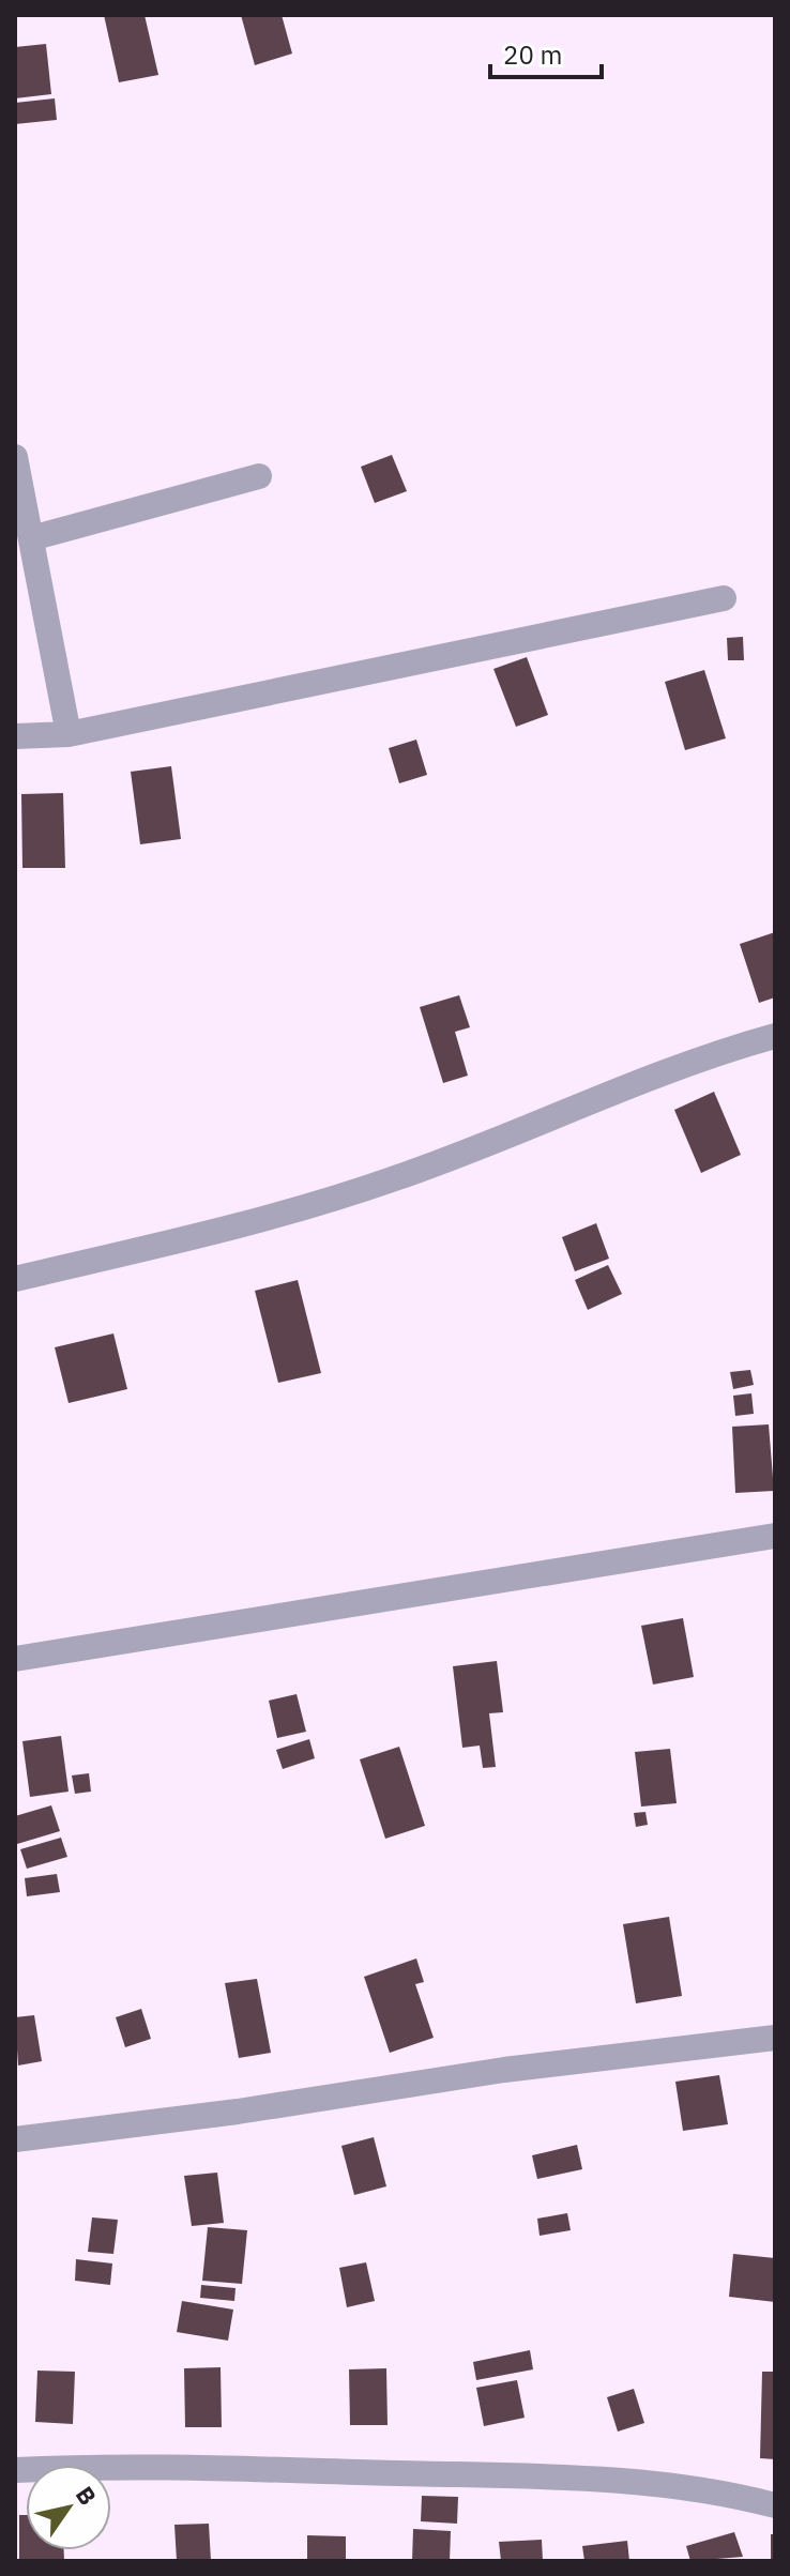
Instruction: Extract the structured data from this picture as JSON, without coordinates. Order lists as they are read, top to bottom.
{
  "scale_bar": "20 m",
  "north": "top right"
}
